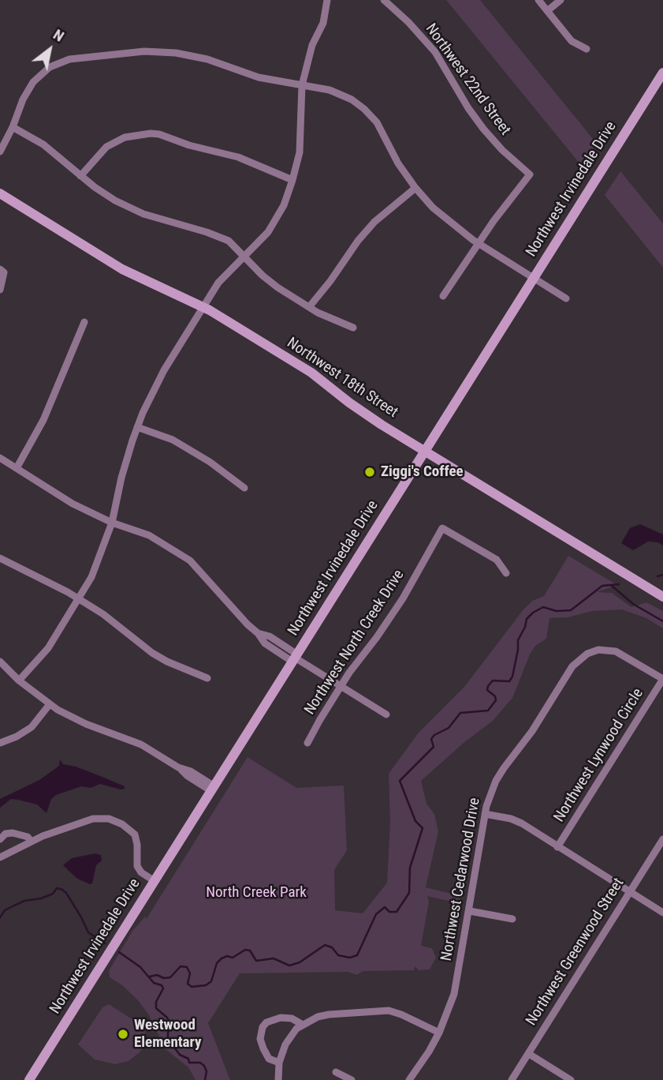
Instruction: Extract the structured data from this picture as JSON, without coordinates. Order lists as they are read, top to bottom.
{
  "streets": {
    "main road": ["Northwest Irvinedale Drive", "Northwest 18th Street"],
    "street": [
      "Northwest 22nd Street",
      "Northwest North Creek Drive",
      "Northwest Lynwood Circle",
      "Northwest Cedarwood Drive",
      "Northwest Greenwood Street"
    ]
  },
  "crossings": [
    ["Northwest Irvinedale Drive", "Northwest 18th Street"],
    ["Northwest Lynwood Circle", "Northwest Cedarwood Drive"]
  ],
  "parks": ["North Creek Park"],
  "places": ["Ziggi's Coffee", "Westwood Elementary"],
  "north": "top right"
}
